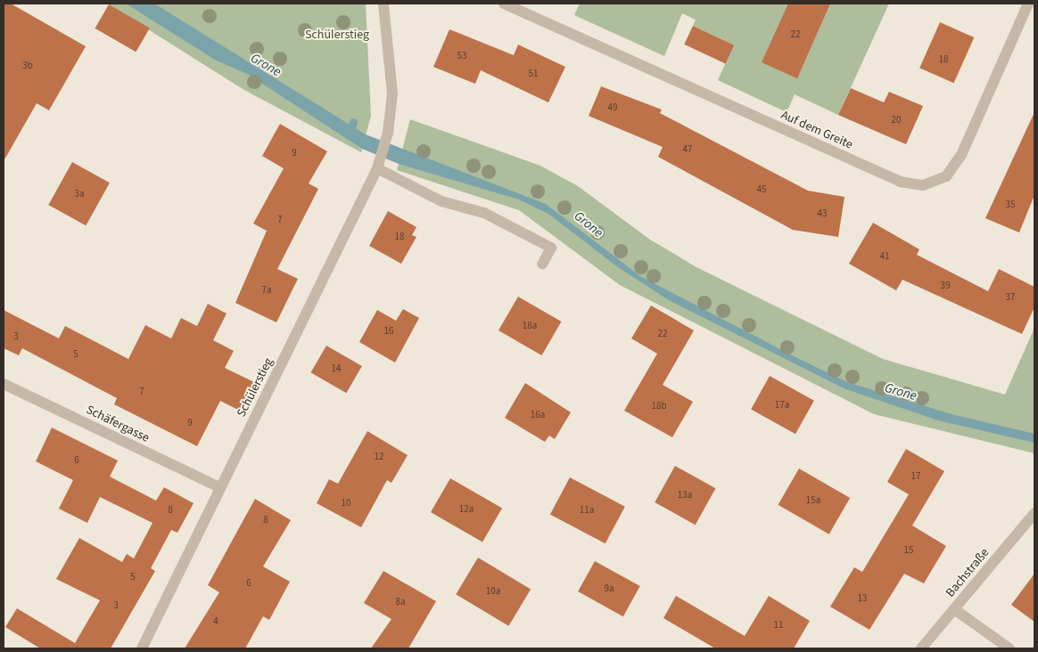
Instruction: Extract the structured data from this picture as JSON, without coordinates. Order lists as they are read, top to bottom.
{
  "streets": {
    "street": [
      "Auf dem Greite",
      "Schülerstieg",
      "Schäfergasse",
      "Bachstraße"
    ]
  },
  "crossings": [
    ["Schülerstieg", "Schäfergasse"]
  ],
  "water": ["Grone"],
  "parks": ["Schülerstieg"],
  "house_numbers": [
    "22",
    "53",
    "18",
    "3b",
    "51",
    "49",
    "20",
    "47",
    "9",
    "45",
    "3a",
    "35",
    "43",
    "7",
    "18",
    "41",
    "39",
    "7a",
    "37",
    "18a",
    "16",
    "22",
    "3",
    "5",
    "14",
    "7",
    "17a",
    "18b",
    "16a",
    "9",
    "12",
    "6",
    "17",
    "13a",
    "15a",
    "10",
    "12a",
    "8",
    "11a",
    "8",
    "15",
    "5",
    "6",
    "9a",
    "10a",
    "13",
    "8a",
    "3",
    "4",
    "11"
  ]
}
